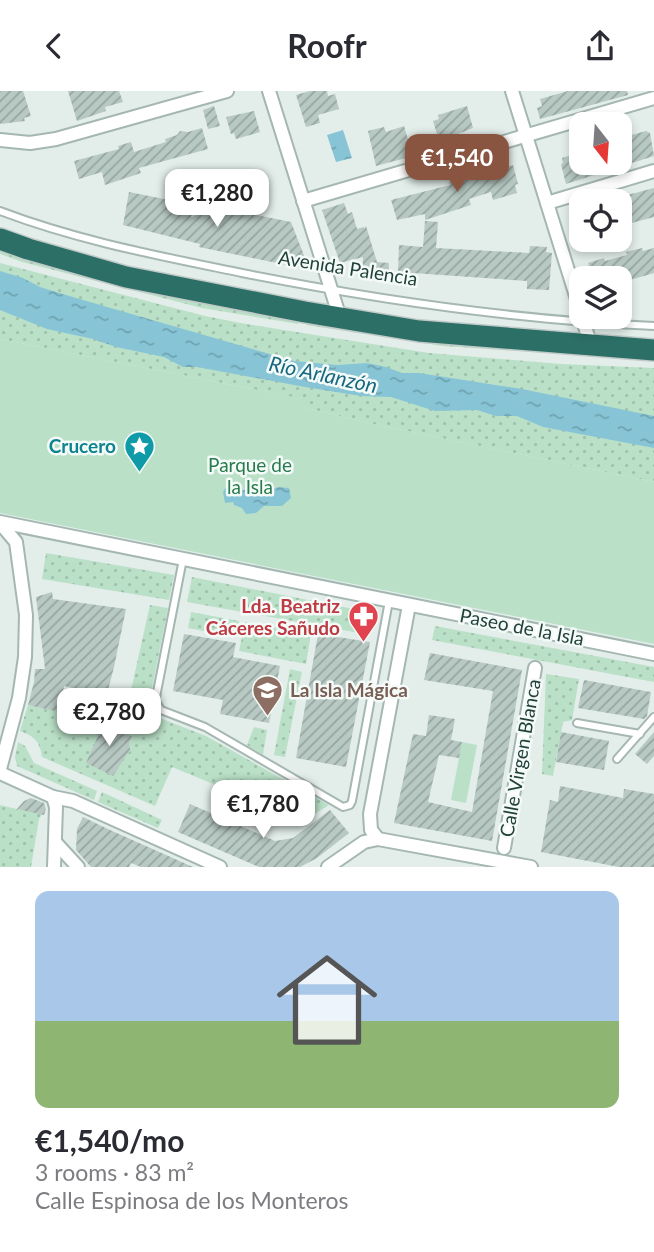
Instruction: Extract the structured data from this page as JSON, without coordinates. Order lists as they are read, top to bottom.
{
  "streets": {
    "street": ["Paseo de la Isla", "Calle Virgen Blanca"],
    "lane": ["Avenida Palencia"]
  },
  "water": ["Río Arlanzón"],
  "parks": ["Parque de la Isla"],
  "places": {
    "place": ["Crucero"],
    "pharmacy": ["Lda. Beatriz Cáceres Sañudo"],
    "school or university": ["La Isla Mágica"]
  },
  "north": "bottom",
  "page": {
    "header": "Roofr",
    "price": [
      "€1,540",
      "€1,280",
      "€2,780",
      "€1,780"
    ],
    "list": [
      {
        "name": "€1,540/mo",
        "note": "3 rooms · 83 m² · Calle Espinosa de los Monteros"
      }
    ]
  }
}
